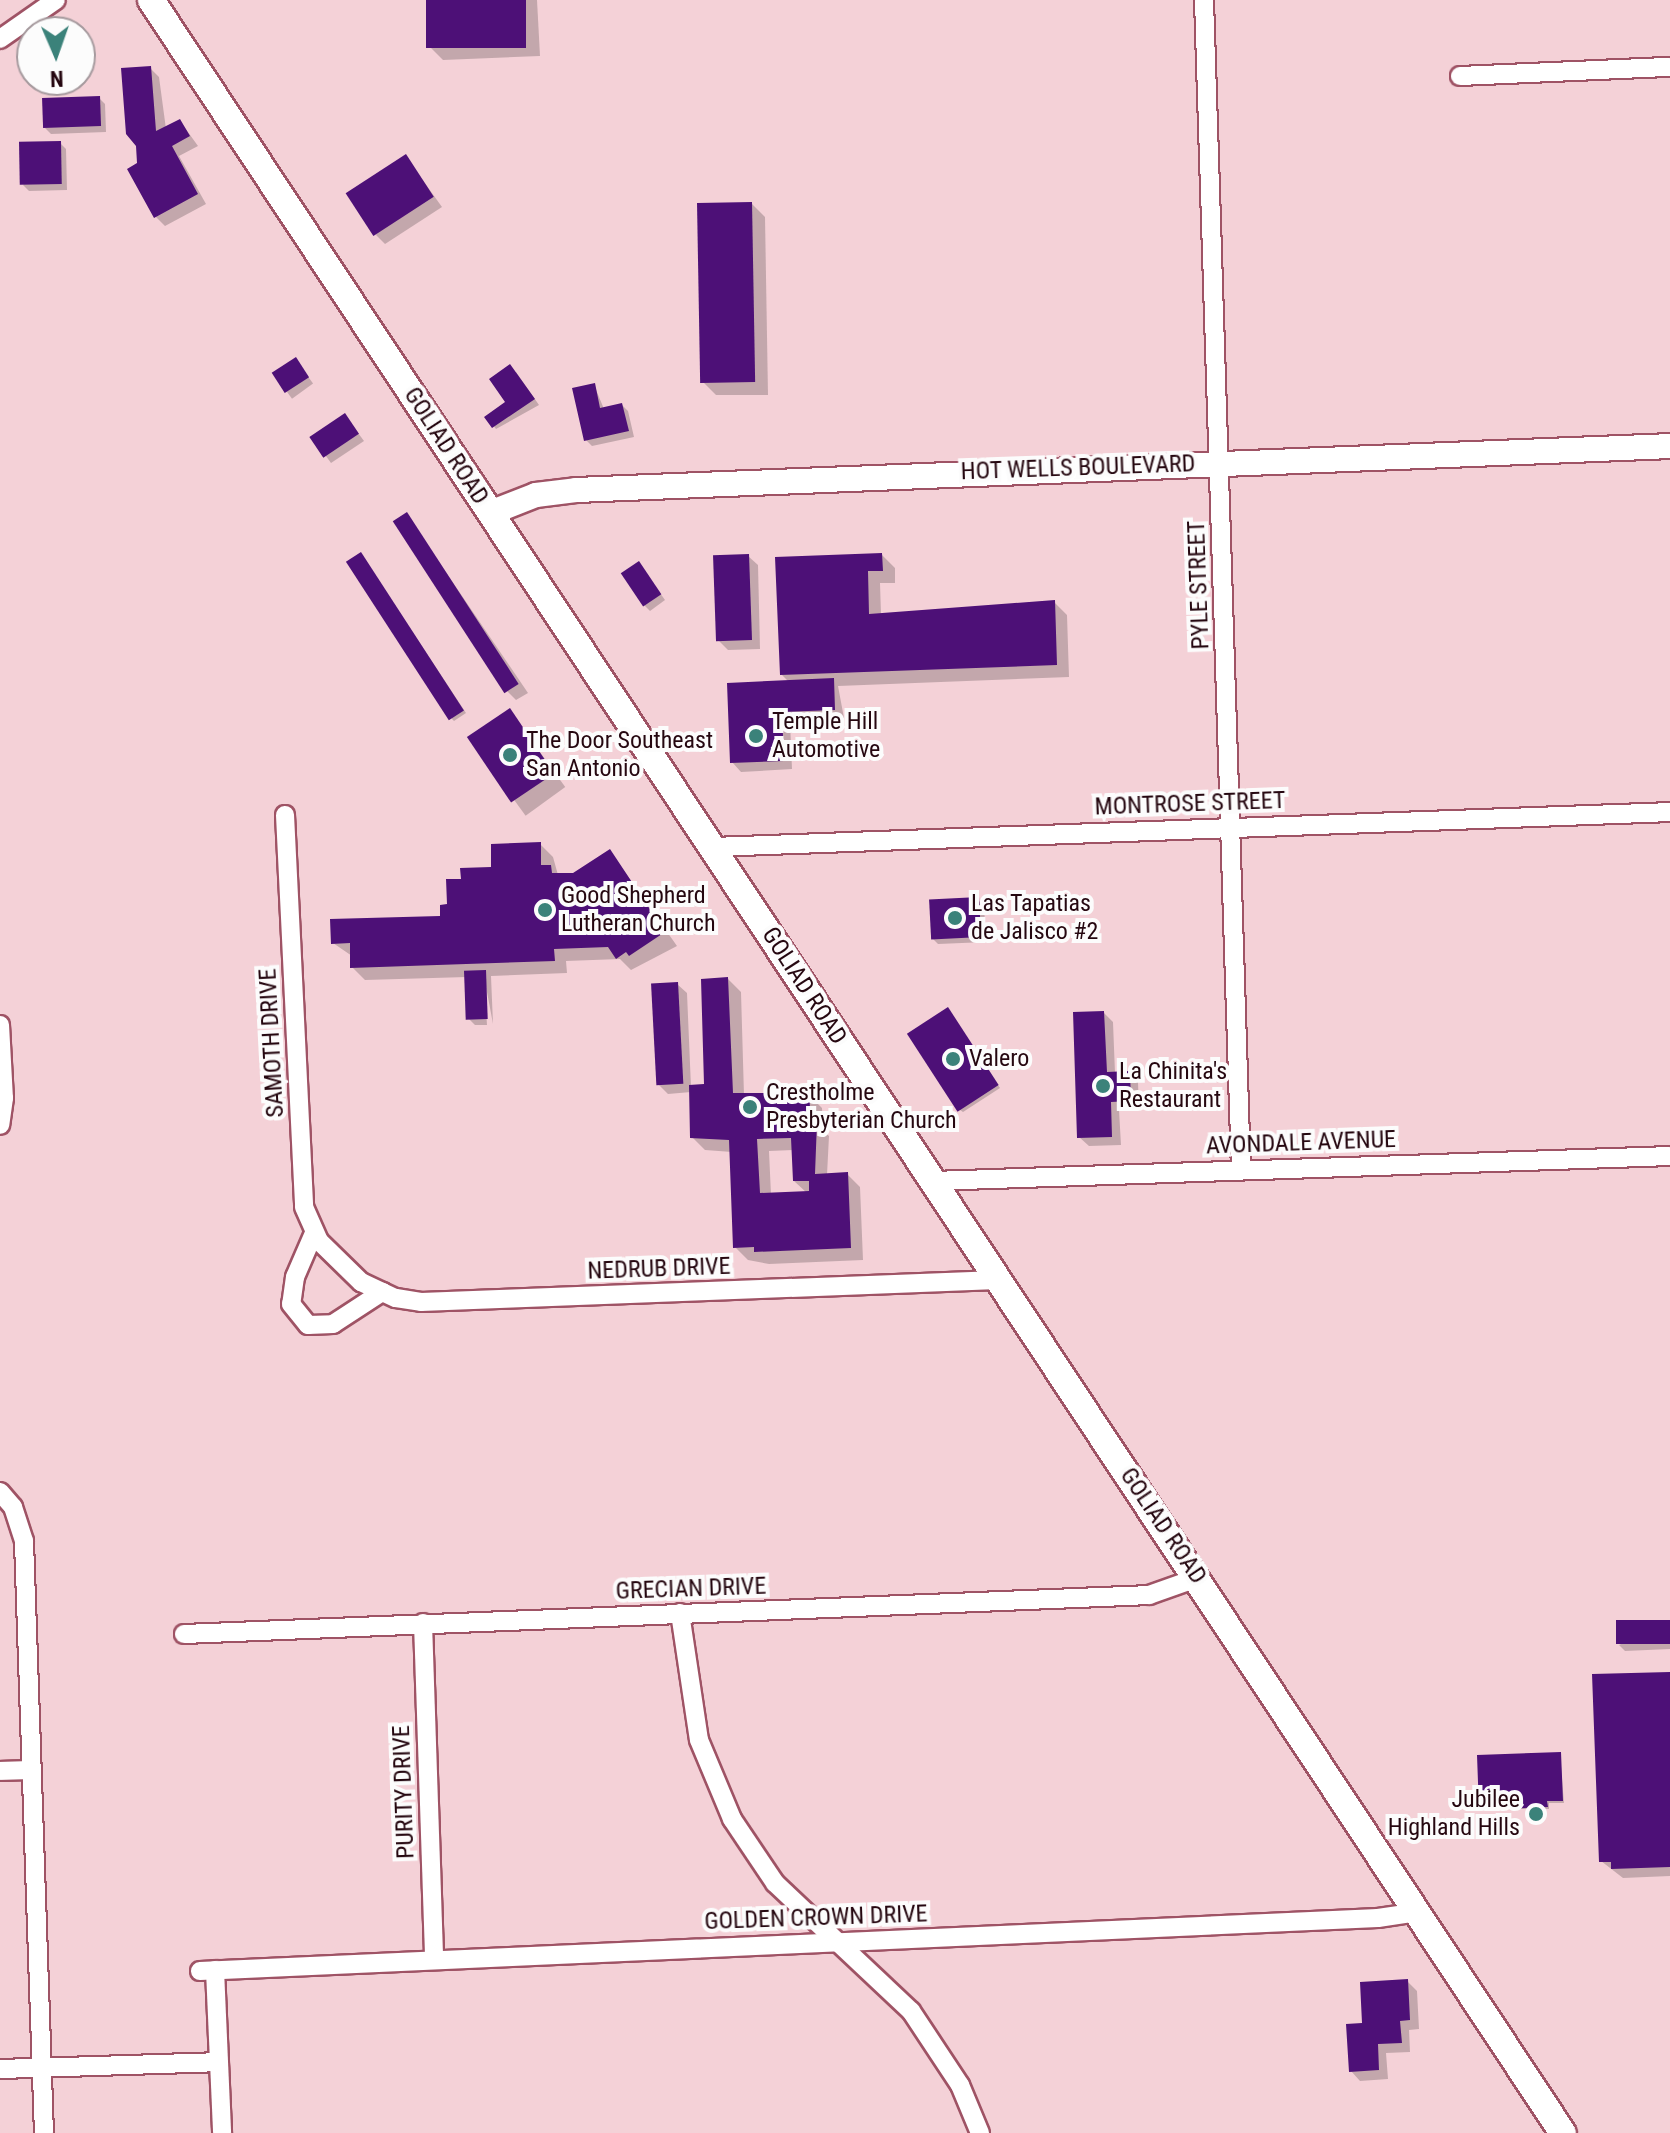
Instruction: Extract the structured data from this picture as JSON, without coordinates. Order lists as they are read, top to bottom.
{
  "streets": {
    "main road": ["GOLIAD ROAD"],
    "street": [
      "HOT WELLS BOULEVARD",
      "PYLE STREET",
      "MONTROSE STREET",
      "SAMOTH DRIVE",
      "AVONDALE AVENUE",
      "NEDRUB DRIVE",
      "GRECIAN DRIVE",
      "PURITY DRIVE",
      "GOLDEN CROWN DRIVE"
    ]
  },
  "crossings": [
    ["GOLIAD ROAD", "HOT WELLS BOULEVARD"],
    ["GOLIAD ROAD", "MONTROSE STREET"],
    ["GOLIAD ROAD", "AVONDALE AVENUE"],
    ["GOLIAD ROAD", "NEDRUB DRIVE"],
    ["GOLIAD ROAD", "GRECIAN DRIVE"],
    ["GOLIAD ROAD", "GOLDEN CROWN DRIVE"],
    ["HOT WELLS BOULEVARD", "PYLE STREET"],
    ["PYLE STREET", "MONTROSE STREET"],
    ["PYLE STREET", "AVONDALE AVENUE"],
    ["SAMOTH DRIVE", "NEDRUB DRIVE"],
    ["GRECIAN DRIVE", "PURITY DRIVE"],
    ["PURITY DRIVE", "GOLDEN CROWN DRIVE"]
  ],
  "places": [
    "Temple Hill Automotive",
    "The Door Southeast San Antonio",
    "Good Shepherd Lutheran Church",
    "Las Tapatias de Jalisco #2",
    "Valero",
    "La Chinita's Restaurant",
    "Crestholme Presbyterian Church",
    "Jubilee Highland Hills"
  ],
  "north": "bottom"
}
